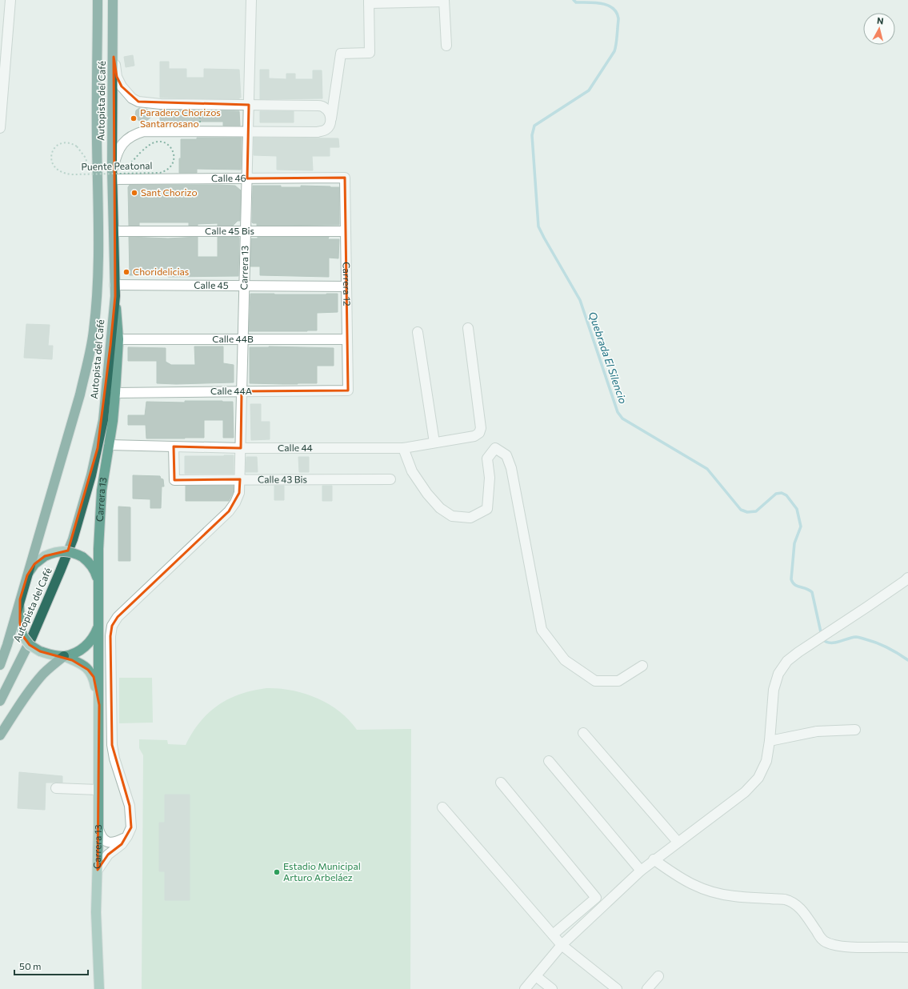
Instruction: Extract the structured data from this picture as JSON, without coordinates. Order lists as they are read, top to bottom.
{
  "streets": {
    "highway": ["Autopista del Café"],
    "main road": ["Carrera 13"],
    "street": [
      "Calle 46",
      "Calle 45 Bis",
      "Carrera 12",
      "Calle 45",
      "Calle 44B",
      "Calle 44A",
      "Calle 44",
      "Calle 43 Bis"
    ],
    "path": ["Puente Peatonal"]
  },
  "crossings": [
    ["Autopista del Café", "Calle 46"],
    ["Autopista del Café", "Calle 45 Bis"],
    ["Autopista del Café", "Carrera 13"],
    ["Autopista del Café", "Calle 45"],
    ["Puente Peatonal", "Calle 46"],
    ["Calle 46", "Carrera 13"],
    ["Calle 46", "Carrera 12"],
    ["Calle 45 Bis", "Carrera 13"],
    ["Calle 45 Bis", "Carrera 12"],
    ["Carrera 13", "Calle 45"],
    ["Carrera 13", "Calle 44B"],
    ["Carrera 13", "Calle 44A"],
    ["Carrera 13", "Calle 44"],
    ["Carrera 13", "Calle 43 Bis"],
    ["Carrera 12", "Calle 45"],
    ["Carrera 12", "Calle 44B"],
    ["Carrera 12", "Calle 44A"],
    ["Calle 44", "Calle 43 Bis"]
  ],
  "water": ["Quebrada El Silencio"],
  "places": [
    "Paradero Chorizos Santarrosano",
    "Sant Chorizo",
    "Choridelicias",
    "Estadio Municipal Arturo Arbeláez"
  ],
  "scale_bar": "50 m",
  "north": "top"
}
